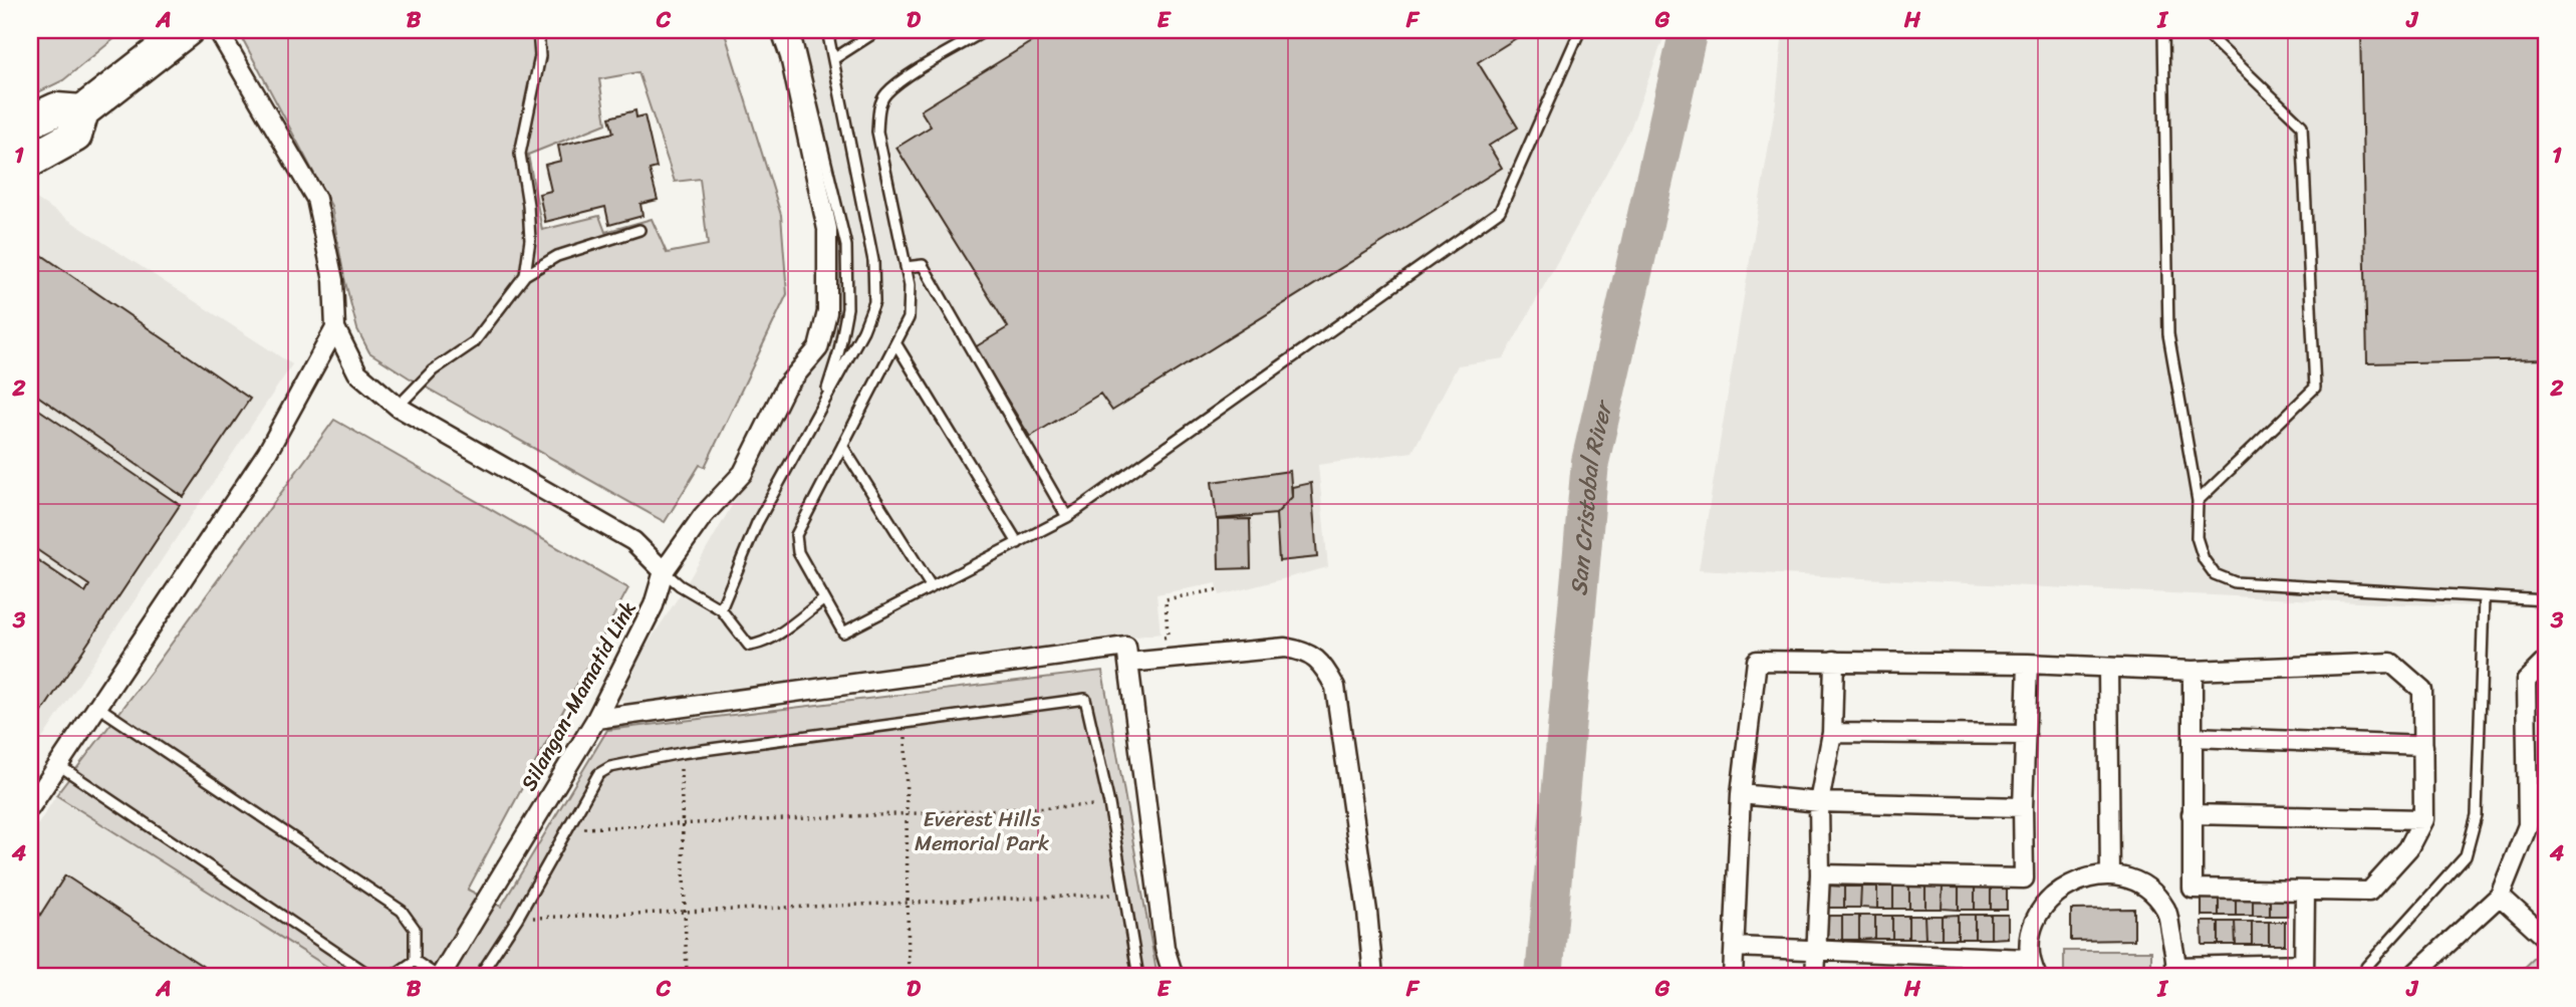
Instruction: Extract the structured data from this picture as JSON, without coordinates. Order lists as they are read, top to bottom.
{
  "streets": {
    "street": ["Silangan-Mamatid Link"]
  },
  "water": ["San Cristobal River"],
  "parks": ["Everest Hills Memorial Park"],
  "grid": {
    "columns": [
      "A",
      "B",
      "C",
      "D",
      "E",
      "F",
      "G",
      "H",
      "I",
      "J"
    ],
    "rows": [
      "1",
      "2",
      "3",
      "4"
    ]
  }
}
